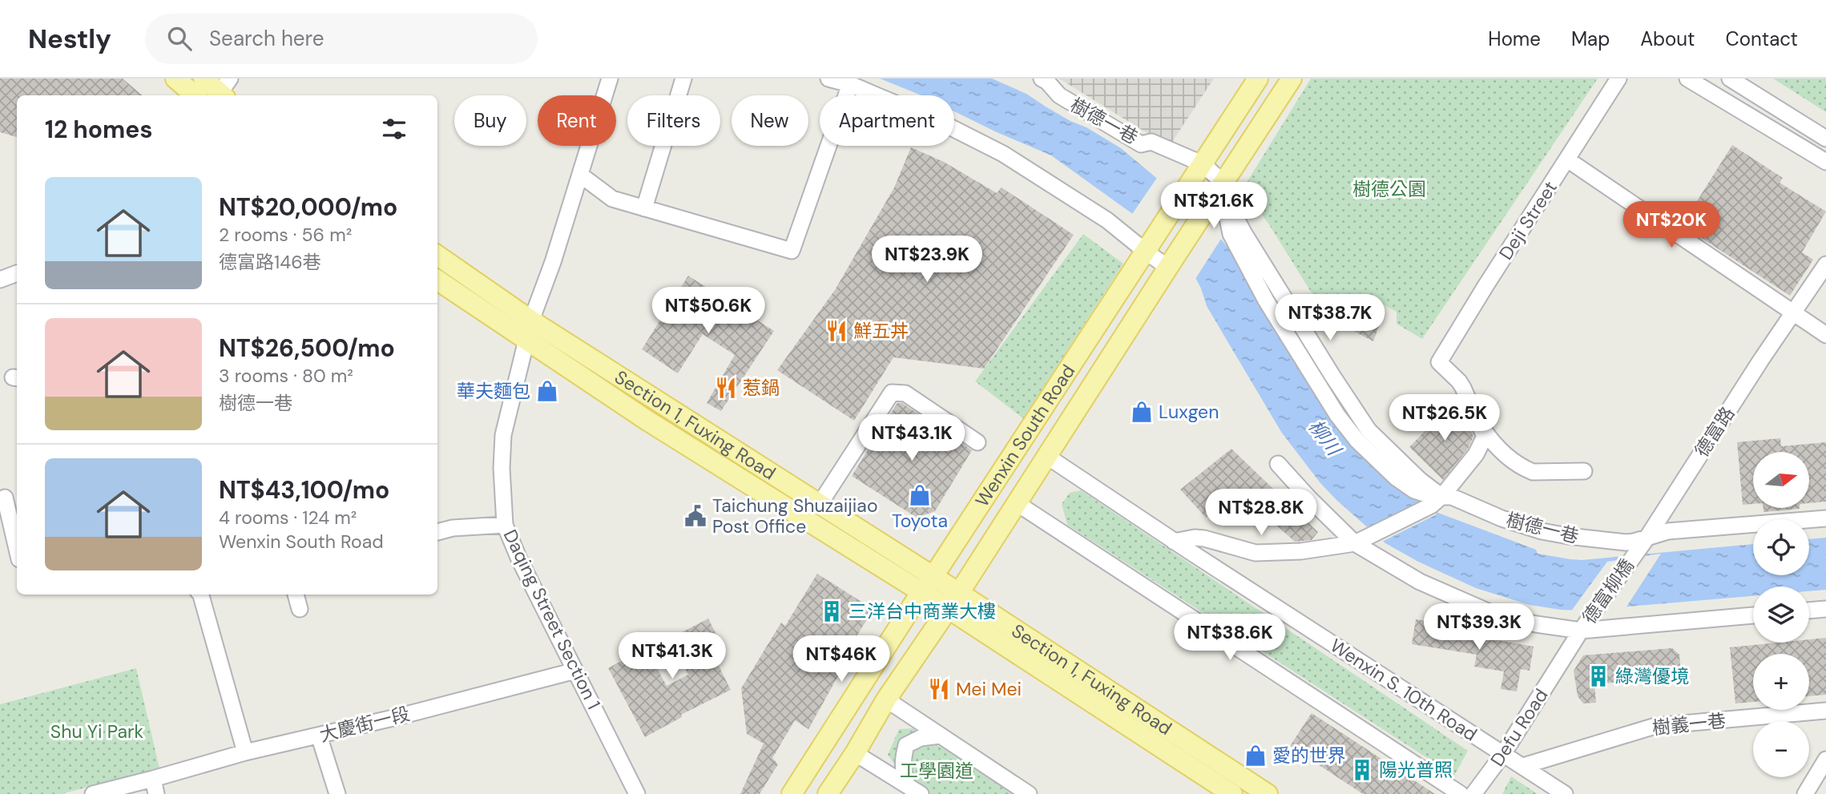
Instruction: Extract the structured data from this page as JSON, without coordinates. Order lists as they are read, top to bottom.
{
  "streets": {
    "main road": ["Section 1, Fuxing Road", "Wenxin South Road"],
    "street": [
      "樹德一巷",
      "Deji Street",
      "德富路",
      "德富柳橋",
      "Daqing Street Section 1",
      "Wenxin S. 10th Road",
      "大慶街一段",
      "樹義一巷",
      "Defu Road"
    ]
  },
  "crossings": [
    ["樹德一巷", "德富路"],
    ["樹德一巷", "Wenxin South Road"],
    ["Section 1, Fuxing Road", "Wenxin South Road"],
    ["Section 1, Fuxing Road", "Daqing Street Section 1"],
    ["德富路", "德富柳橋"],
    ["Wenxin South Road", "Wenxin S. 10th Road"],
    ["德富柳橋", "Defu Road"],
    ["Daqing Street Section 1", "大慶街一段"],
    ["Wenxin S. 10th Road", "樹義一巷"],
    ["Wenxin S. 10th Road", "Defu Road"]
  ],
  "water": ["柳川"],
  "parks": ["樹德公園", "Shu Yi Park", "工學園道"],
  "places": {
    "restaurant": ["鮮五丼", "惹鍋", "Mei Mei"],
    "shop": [
      "華夫麵包",
      "Luxgen",
      "Toyota",
      "愛的世界"
    ],
    "public building": ["Taichung Shuzaijiao Post Office"],
    "building": ["三洋台中商業大樓", "綠灣優境", "陽光普照"]
  },
  "north": "right",
  "page": {
    "header": "Nestly",
    "search": "Search here",
    "nav": [
      "Home",
      "Map",
      "About",
      "Contact"
    ],
    "chip": [
      "Buy",
      "Rent",
      "Filters",
      "New",
      "Apartment"
    ],
    "heading": "12 homes",
    "list": [
      {
        "name": "NT$20,000/mo",
        "note": "2 rooms · 56 m² · 德富路146巷"
      },
      {
        "name": "NT$26,500/mo",
        "note": "3 rooms · 80 m² · 樹德一巷"
      },
      {
        "name": "NT$43,100/mo",
        "note": "4 rooms · 124 m² · Wenxin South Road"
      }
    ],
    "price": [
      "NT$21.6K",
      "NT$20K",
      "NT$23.9K",
      "NT$50.6K",
      "NT$38.7K",
      "NT$26.5K",
      "NT$43.1K",
      "NT$28.8K",
      "NT$39.3K",
      "NT$38.6K",
      "NT$41.3K",
      "NT$46K"
    ],
    "map_buttons": ["+", "−"]
  }
}
